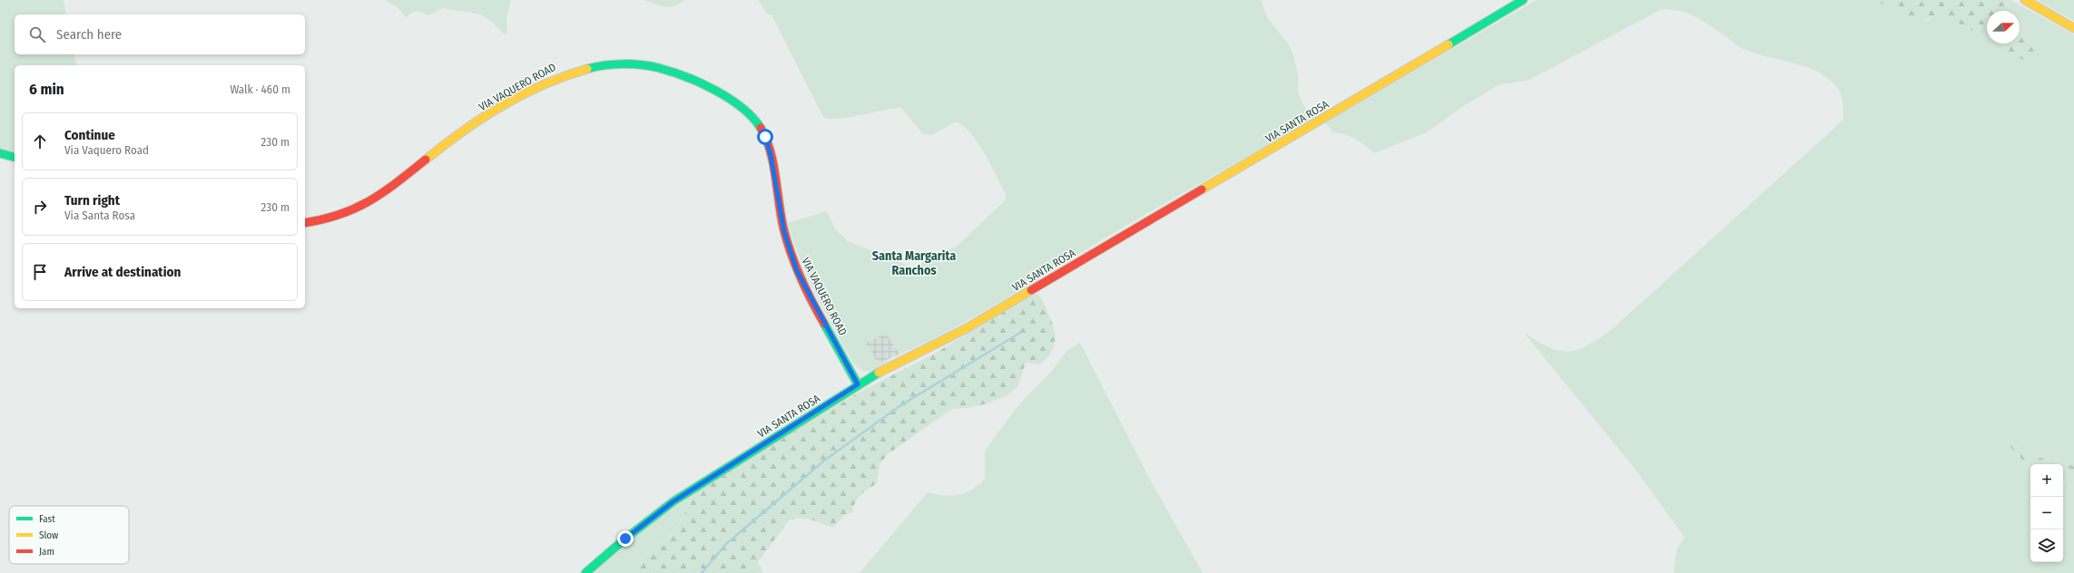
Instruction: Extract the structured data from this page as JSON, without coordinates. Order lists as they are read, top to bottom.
{
  "streets": {
    "street": ["VIA VAQUERO ROAD", "VIA SANTA ROSA"]
  },
  "crossings": [
    ["VIA VAQUERO ROAD", "VIA SANTA ROSA"]
  ],
  "districts": ["Santa Margarita Ranchos"],
  "legend": ["Fast", "Slow", "Jam"],
  "north": "right",
  "page": {
    "search": "Search here",
    "heading": ["6 min", "Walk · 460 m"],
    "list": [
      ["Continue", "Via Vaquero Road", "230 m"],
      ["Turn right", "Via Santa Rosa", "230 m"],
      "Arrive at destination"
    ],
    "map_buttons": ["+", "−"]
  }
}
